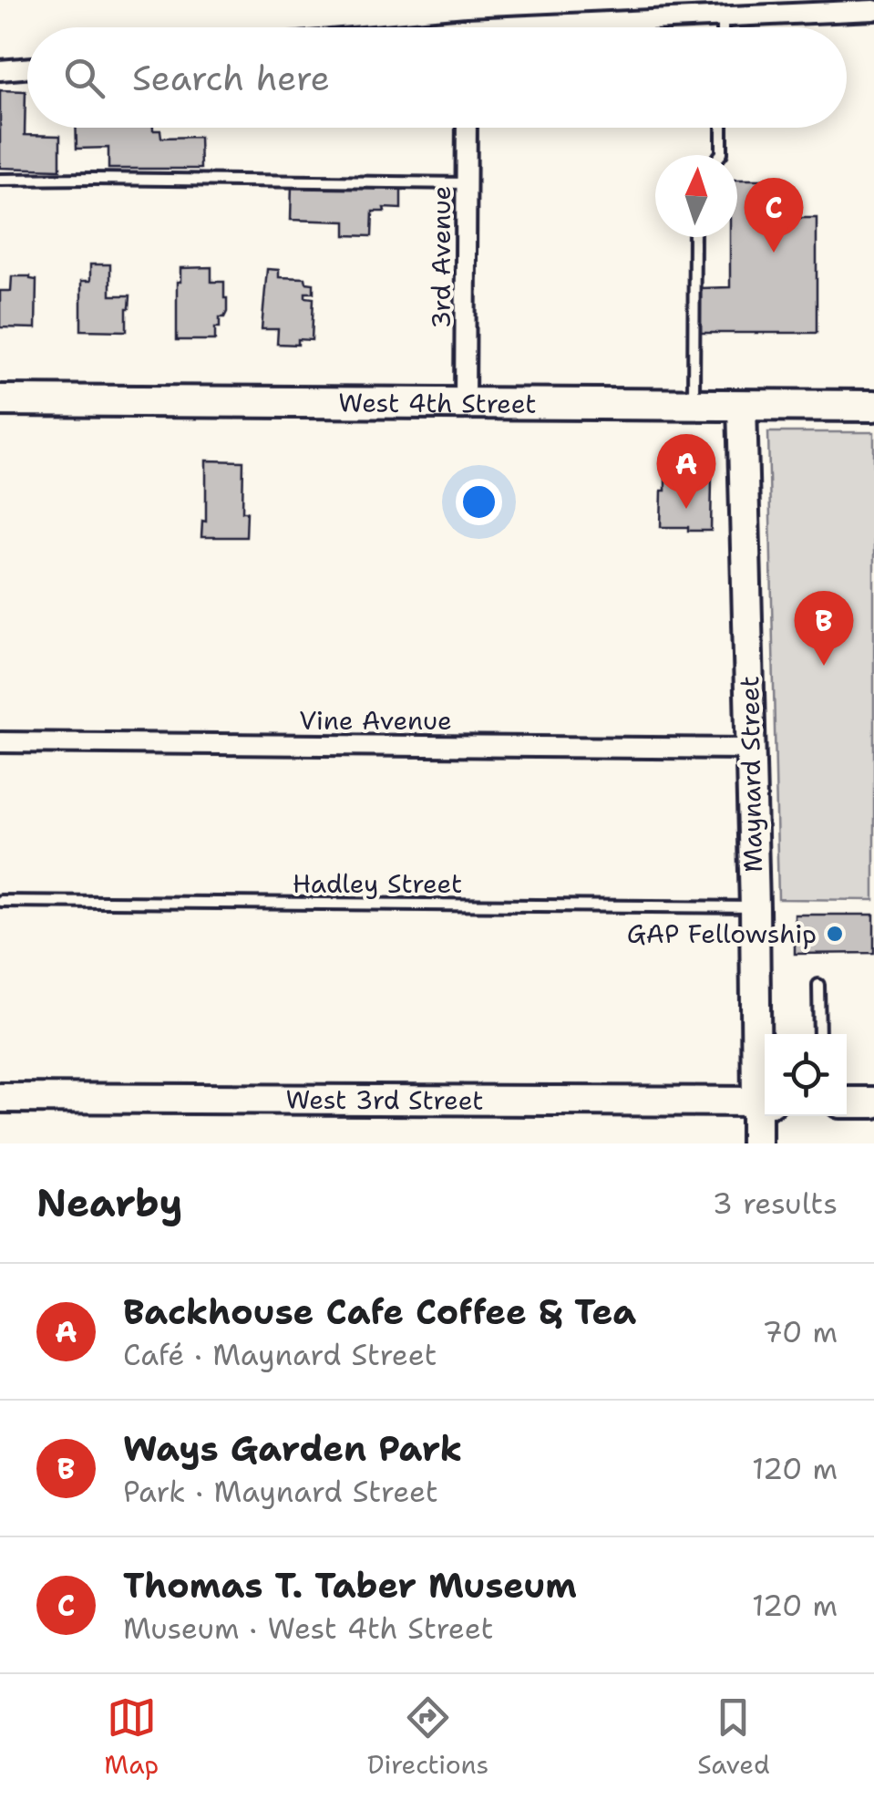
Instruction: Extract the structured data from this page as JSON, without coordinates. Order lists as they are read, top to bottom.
{
  "streets": {
    "main road": ["West 4th Street", "Maynard Street", "West 3rd Street"],
    "street": ["3rd Avenue", "Vine Avenue"],
    "lane": ["Hadley Street"]
  },
  "crossings": [
    ["3rd Avenue", "West 4th Street"],
    ["West 4th Street", "Maynard Street"],
    ["Vine Avenue", "Maynard Street"],
    ["Maynard Street", "Hadley Street"],
    ["Maynard Street", "West 3rd Street"]
  ],
  "places": ["GAP Fellowship"],
  "north": "top",
  "page": {
    "search": "Search here",
    "pins": ["C", "A", "B"],
    "heading": ["Nearby", "3 results"],
    "list": [
      {
        "mark": "A",
        "name": "Backhouse Cafe Coffee & Tea",
        "note": "Café · Maynard Street",
        "value": "70 m"
      },
      {
        "mark": "B",
        "name": "Ways Garden Park",
        "note": "Park · Maynard Street",
        "value": "120 m"
      },
      {
        "mark": "C",
        "name": "Thomas T. Taber Museum",
        "note": "Museum · West 4th Street",
        "value": "120 m"
      }
    ],
    "nav": ["Map", "Directions", "Saved"]
  }
}
